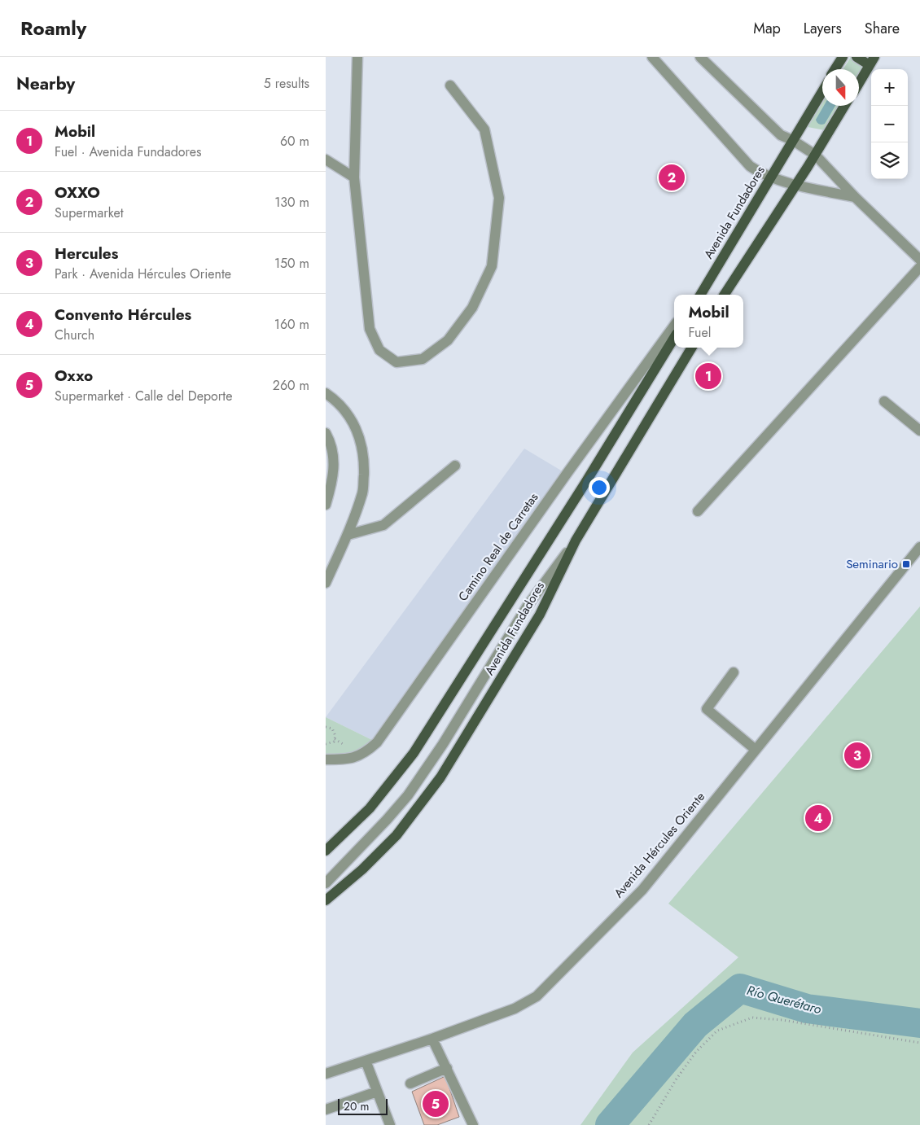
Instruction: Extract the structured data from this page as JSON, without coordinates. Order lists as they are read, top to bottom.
{
  "streets": {
    "main road": ["Avenida Fundadores"],
    "street": ["Camino Real de Carretas", "Avenida Hércules Oriente"]
  },
  "water": ["Río Querétaro"],
  "places": {
    "transit": ["Seminario"]
  },
  "scale_bar": "20 m",
  "north": "bottom",
  "page": {
    "header": "Roamly",
    "nav": ["Map", "Layers", "Share"],
    "heading": ["Nearby", "5 results"],
    "map_buttons": ["+", "−"],
    "list": [
      {
        "mark": "1",
        "name": "Mobil",
        "note": "Fuel · Avenida Fundadores",
        "value": "60 m"
      },
      {
        "mark": "2",
        "name": "OXXO",
        "note": "Supermarket",
        "value": "130 m"
      },
      {
        "mark": "3",
        "name": "Hercules",
        "note": "Park · Avenida Hércules Oriente",
        "value": "150 m"
      },
      {
        "mark": "4",
        "name": "Convento Hércules",
        "note": "Church",
        "value": "160 m"
      },
      {
        "mark": "5",
        "name": "Oxxo",
        "note": "Supermarket · Calle del Deporte",
        "value": "260 m"
      }
    ],
    "pins": [
      "2",
      "1",
      "3",
      "4",
      "5"
    ],
    "popup": ["Mobil", "Fuel"],
    "scale": "20 m"
  }
}
